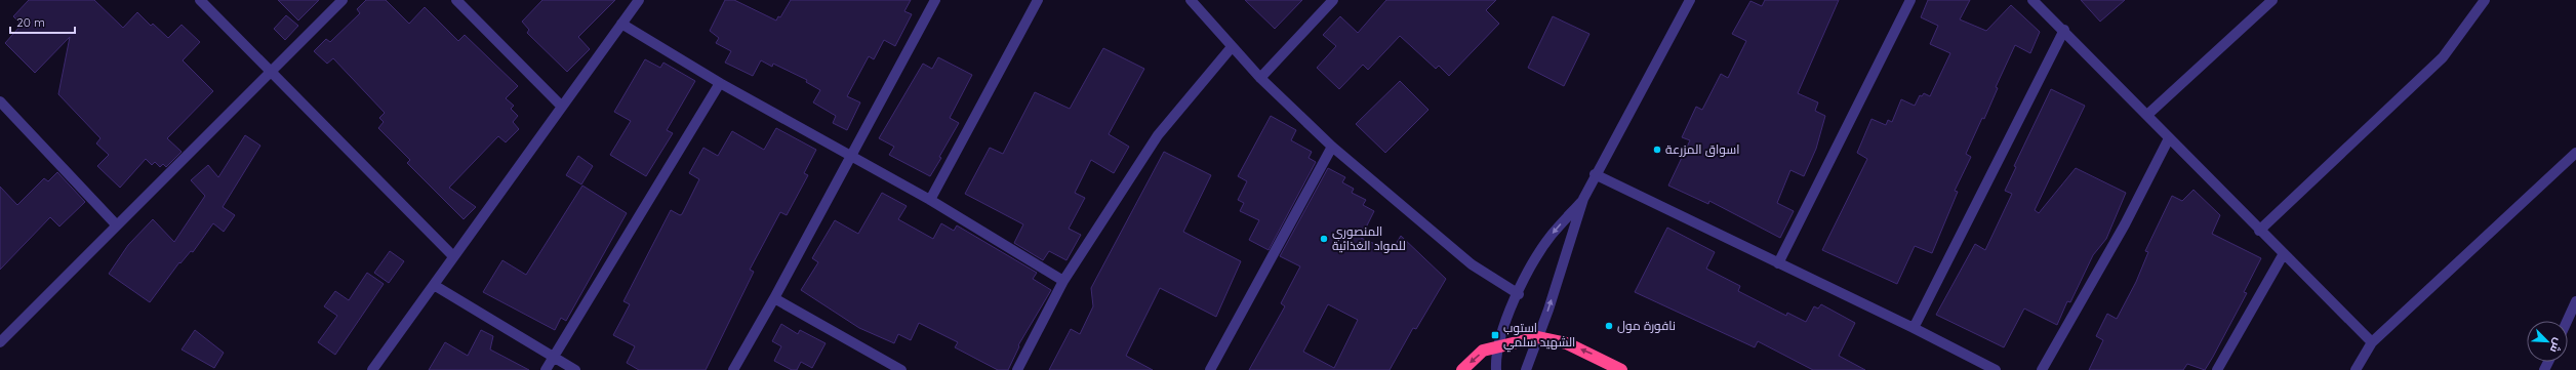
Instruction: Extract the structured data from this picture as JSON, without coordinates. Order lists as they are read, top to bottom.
{
  "places": {
    "other": ["اسواق المزرعة", "المنصوري للمواد الغذائية", "نافورة مول"],
    "transit": ["استوب الشهيد سلمي"]
  },
  "scale_bar": "20 m",
  "north": "bottom right"
}
